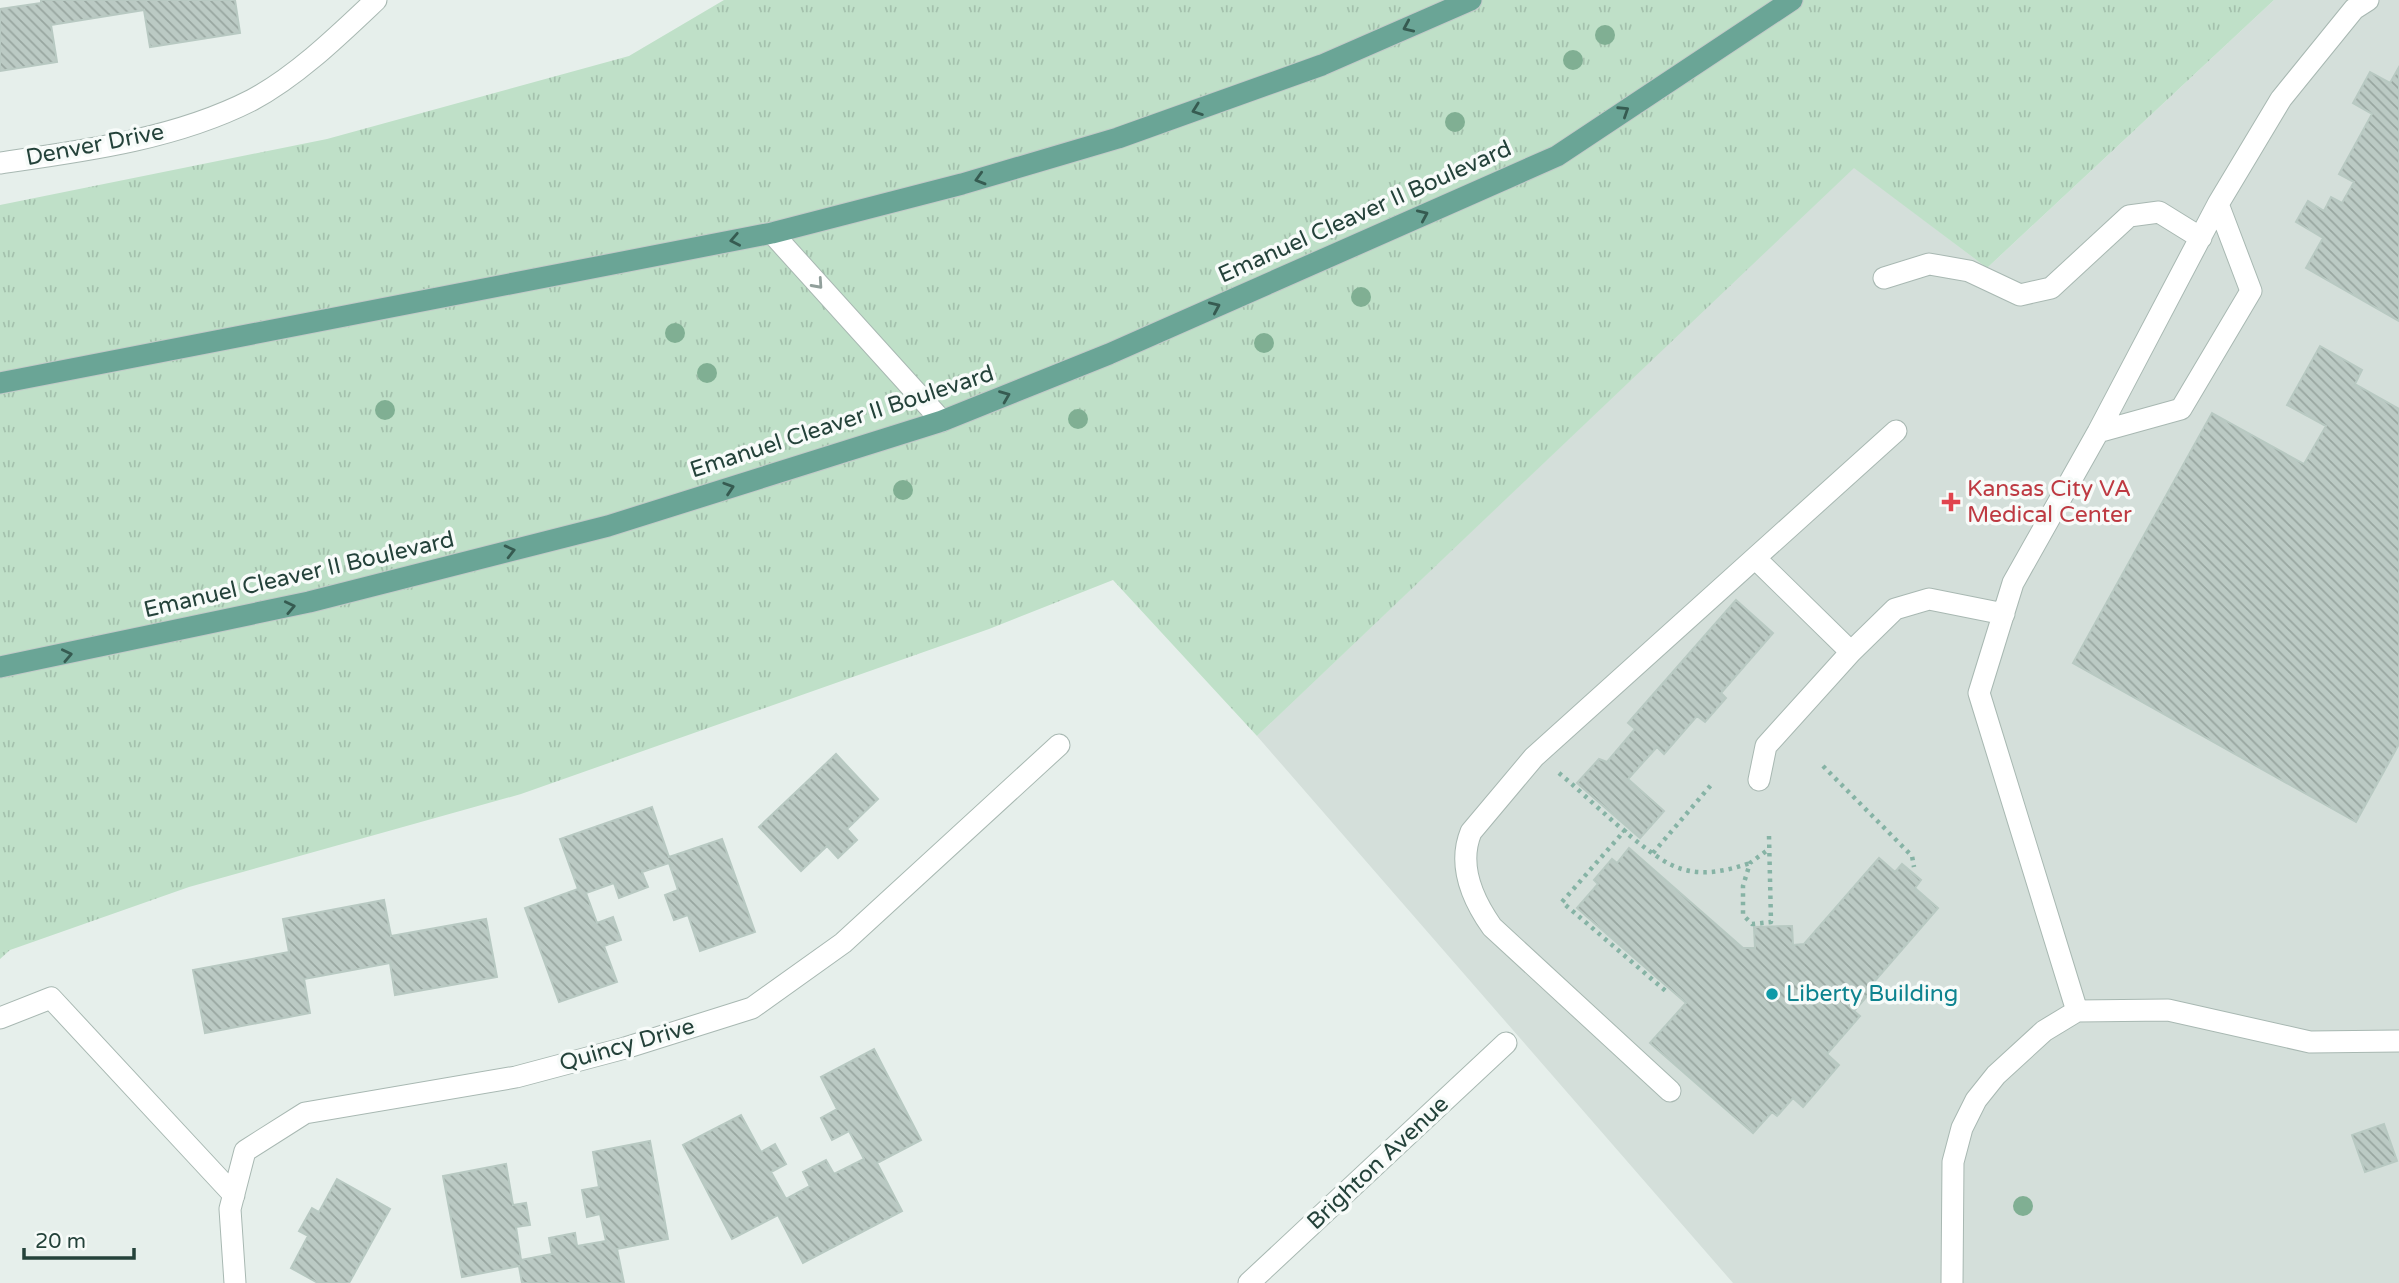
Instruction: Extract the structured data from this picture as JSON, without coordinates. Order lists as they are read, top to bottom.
{
  "streets": {
    "main road": ["Emanuel Cleaver II Boulevard"],
    "street": ["Denver Drive", "Quincy Drive", "Brighton Avenue"]
  },
  "one_way": ["Emanuel Cleaver II Boulevard"],
  "places": {
    "health": ["Kansas City VA Medical Center"],
    "other": ["Liberty Building"]
  },
  "scale_bar": "20 m"
}
